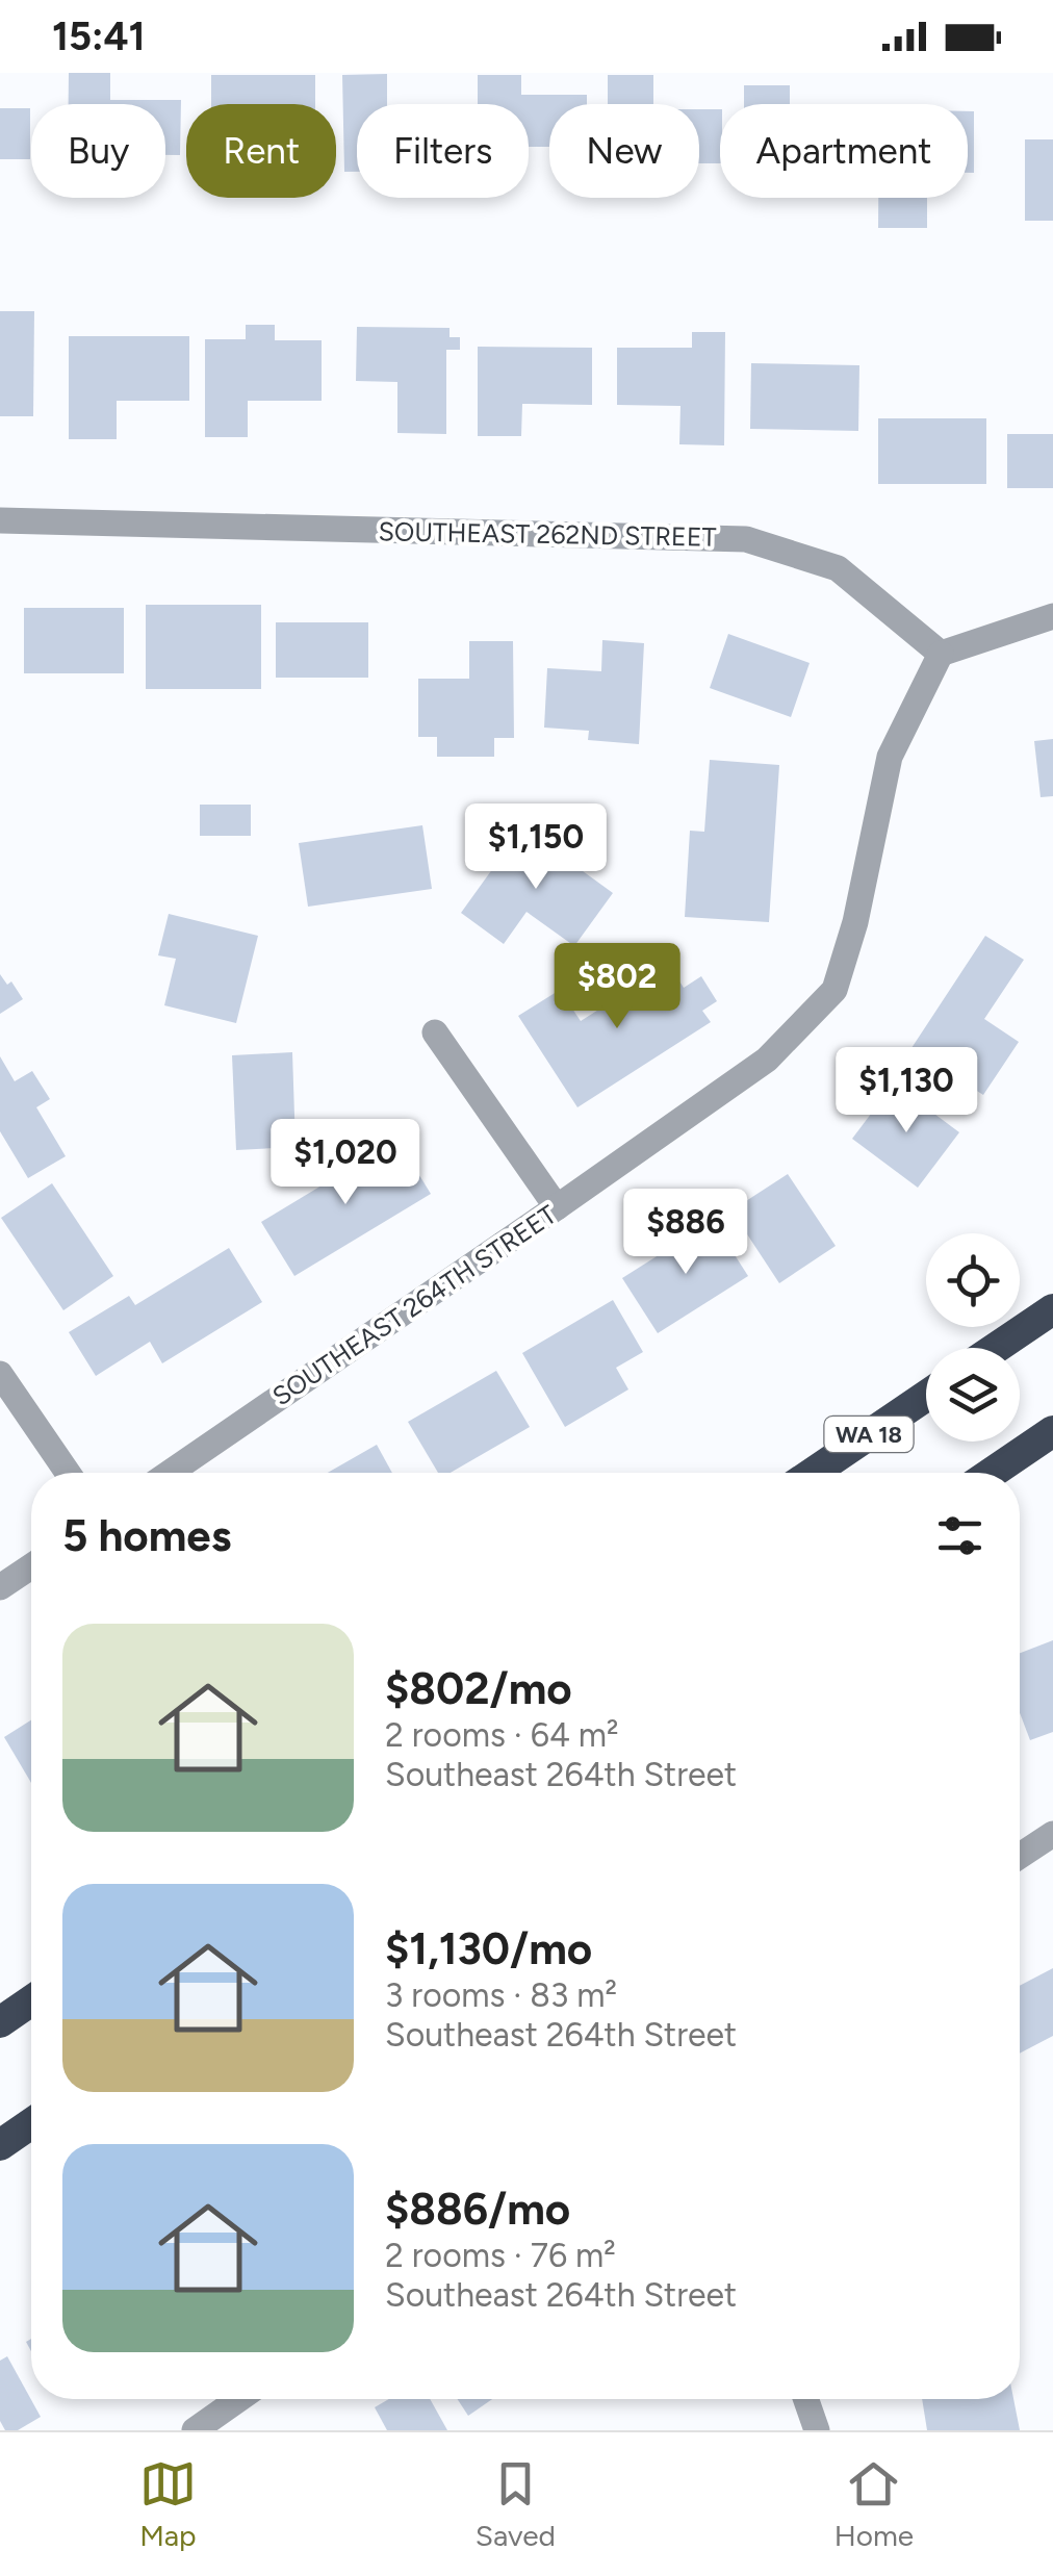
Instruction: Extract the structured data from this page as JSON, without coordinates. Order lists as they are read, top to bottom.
{
  "streets": {
    "highway": ["WA 18"],
    "street": ["SOUTHEAST 262ND STREET", "SOUTHEAST 264TH STREET"]
  },
  "crossings": [
    ["SOUTHEAST 262ND STREET", "SOUTHEAST 264TH STREET"]
  ],
  "page": {
    "status": "15:41",
    "chip": [
      "Buy",
      "Rent",
      "Filters",
      "New",
      "Apartment"
    ],
    "price": [
      "$1,150",
      "$802",
      "$1,130",
      "$1,020",
      "$886"
    ],
    "heading": "5 homes",
    "list": [
      {
        "name": "$802/mo",
        "note": "2 rooms · 64 m² · Southeast 264th Street"
      },
      {
        "name": "$1,130/mo",
        "note": "3 rooms · 83 m² · Southeast 264th Street"
      },
      {
        "name": "$886/mo",
        "note": "2 rooms · 76 m² · Southeast 264th Street"
      }
    ],
    "tabs": ["Map", "Saved", "Home"]
  }
}
